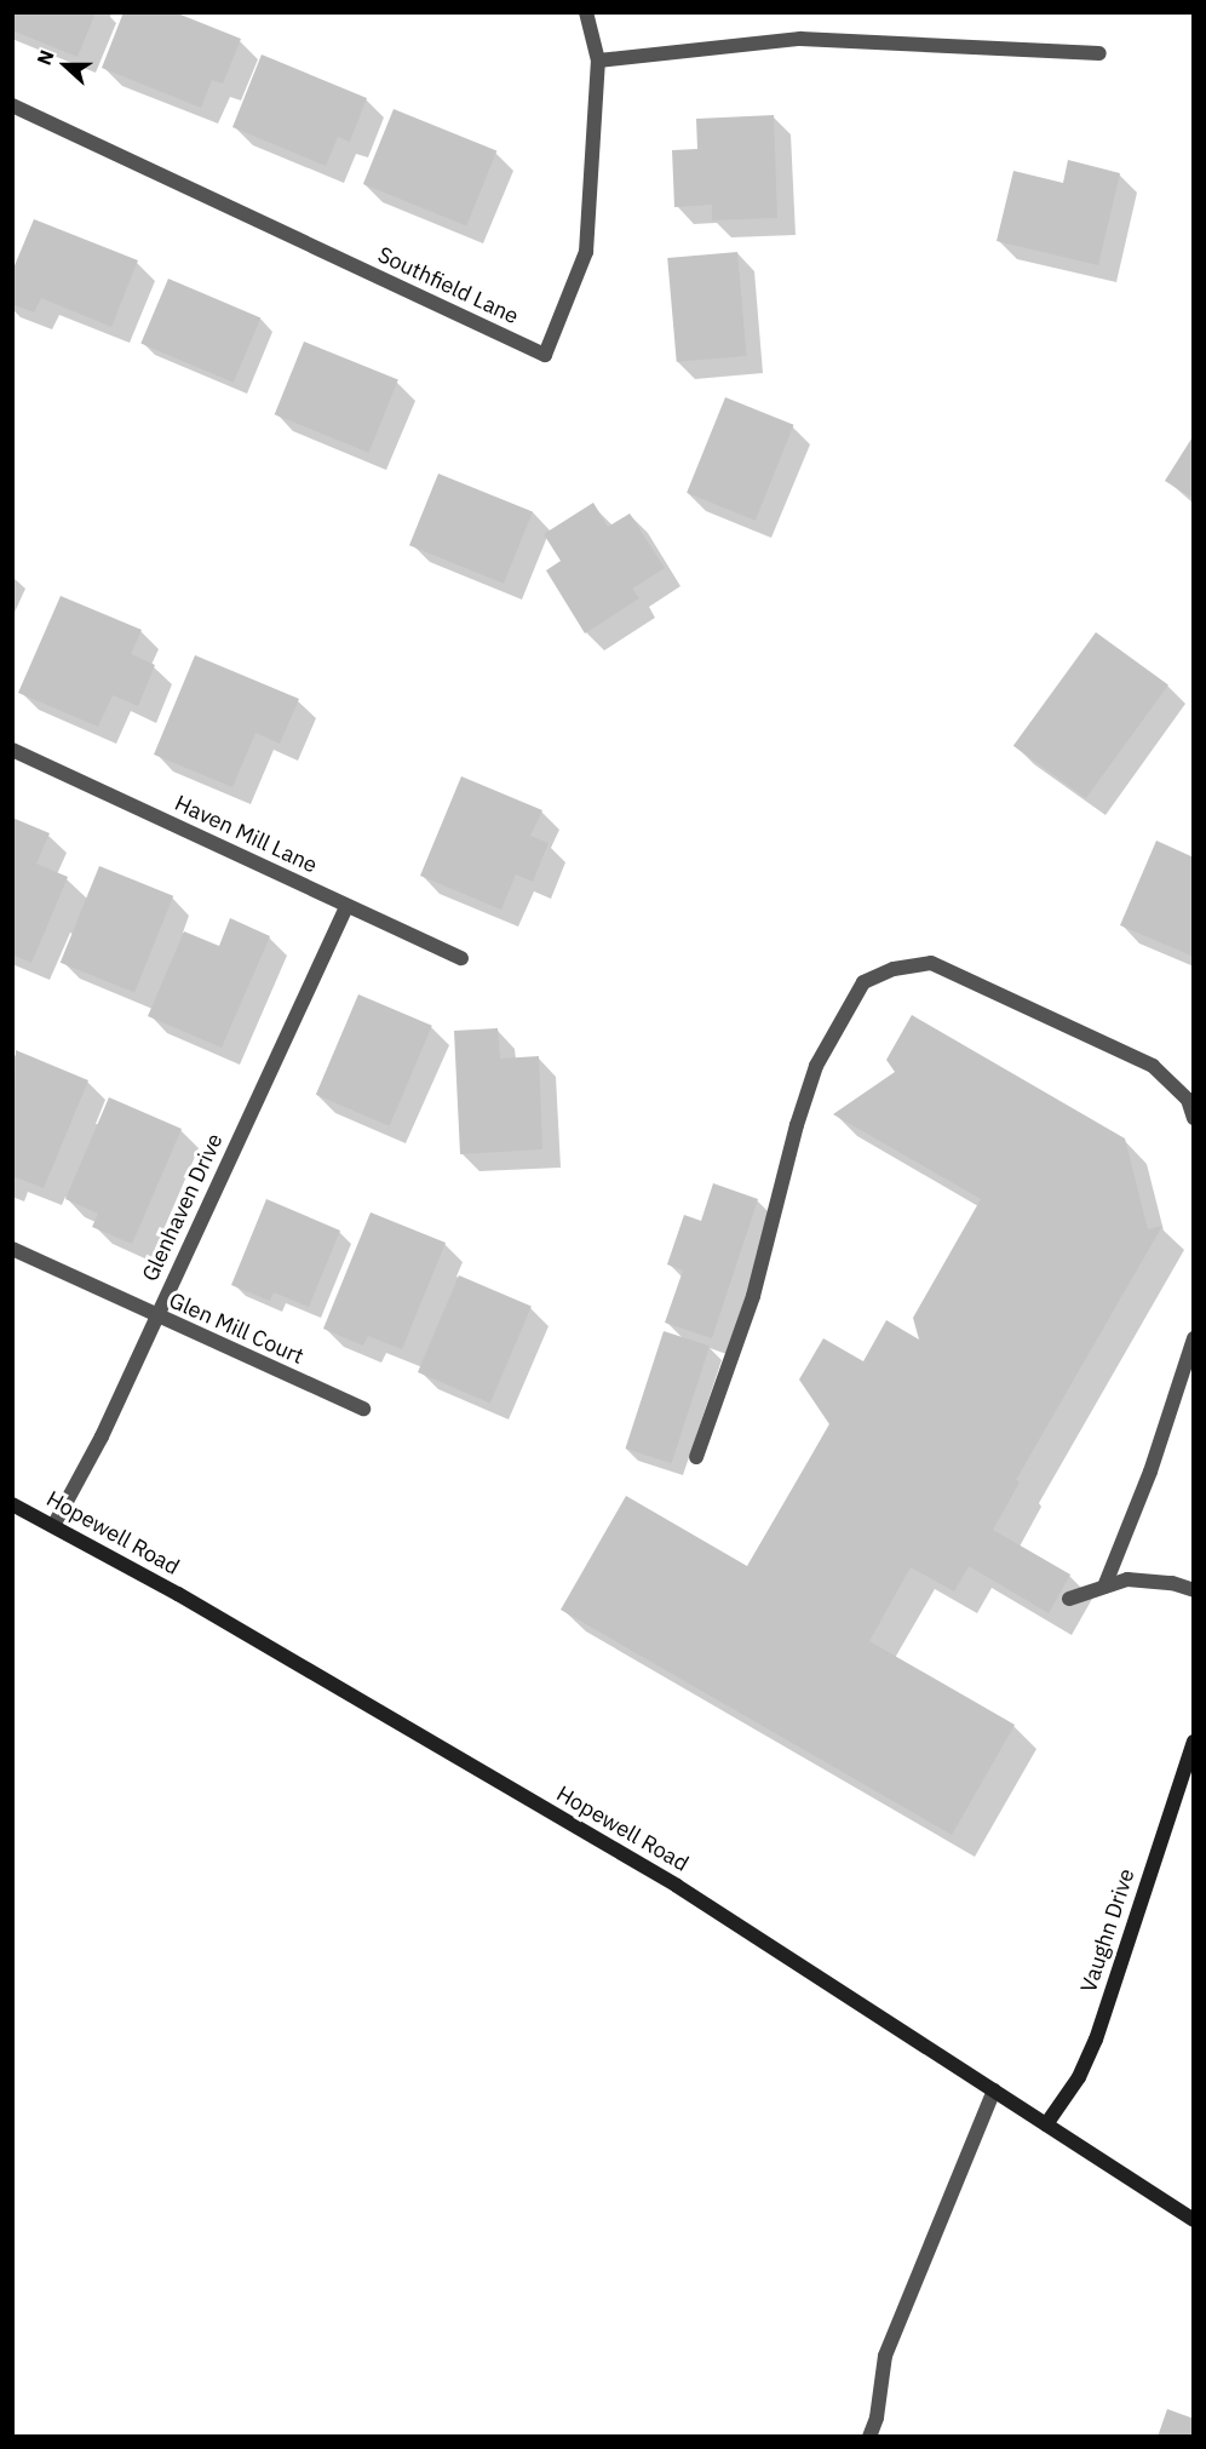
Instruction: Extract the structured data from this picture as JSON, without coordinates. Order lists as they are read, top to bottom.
{
  "streets": {
    "street": [
      "Southfield Lane",
      "Haven Mill Lane",
      "Glenhaven Drive",
      "Glen Mill Court",
      "Hopewell Road",
      "Vaughn Drive"
    ]
  },
  "crossings": [
    ["Haven Mill Lane", "Glenhaven Drive"],
    ["Glenhaven Drive", "Glen Mill Court"],
    ["Glenhaven Drive", "Hopewell Road"],
    ["Hopewell Road", "Vaughn Drive"]
  ],
  "north": "left"
}
